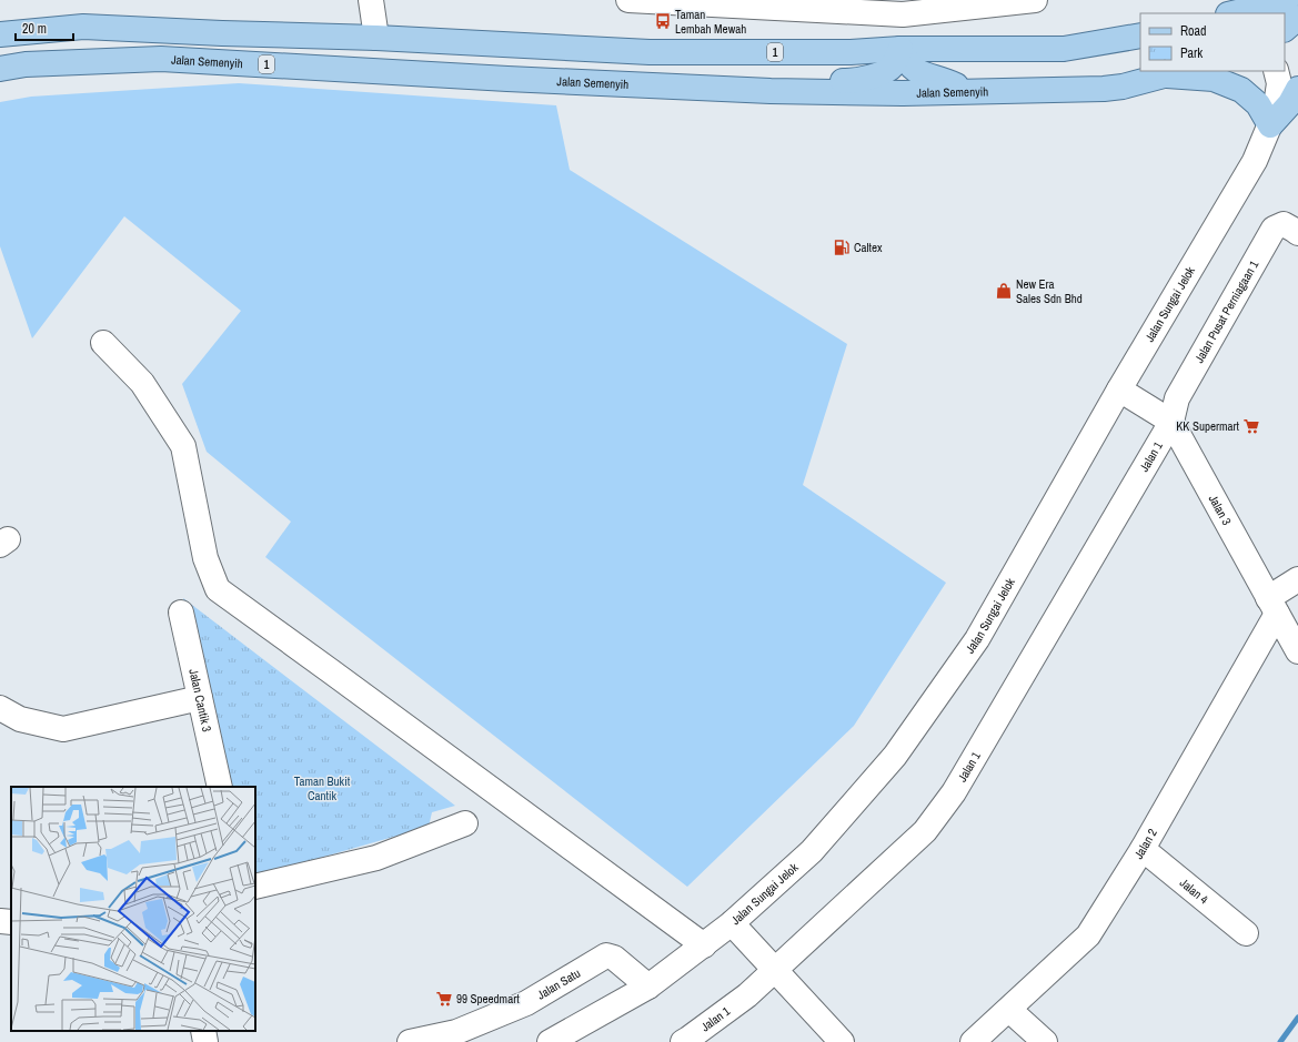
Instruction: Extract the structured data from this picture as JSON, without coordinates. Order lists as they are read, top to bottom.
{
  "streets": {
    "main road": ["1", "Jalan Semenyih"],
    "street": [
      "Jalan Sungai Jelok",
      "Jalan Pusat Perniagaan 1",
      "Jalan 1",
      "Jalan 3",
      "Jalan Cantik 3",
      "Jalan 2",
      "Jalan 4",
      "Jalan Satu"
    ]
  },
  "crossings": [
    ["Jalan Semenyih", "Jalan Sungai Jelok"],
    ["Jalan Sungai Jelok", "Jalan 3"],
    ["Jalan Sungai Jelok", "Jalan Satu"],
    ["Jalan Pusat Perniagaan 1", "Jalan 1"],
    ["Jalan Pusat Perniagaan 1", "Jalan 3"],
    ["Jalan 1", "Jalan 3"],
    ["Jalan 3", "Jalan 2"],
    ["Jalan 2", "Jalan 4"]
  ],
  "parks": ["Taman Bukit Cantik"],
  "places": {
    "bus stop": ["Taman Lembah Mewah"],
    "fuel station": ["Caltex"],
    "shop": ["New Era Sales Sdn Bhd"],
    "supermarket": ["KK Supermart", "99 Speedmart"]
  },
  "legend": ["Road", "Park"],
  "scale_bar": "20 m"
}
